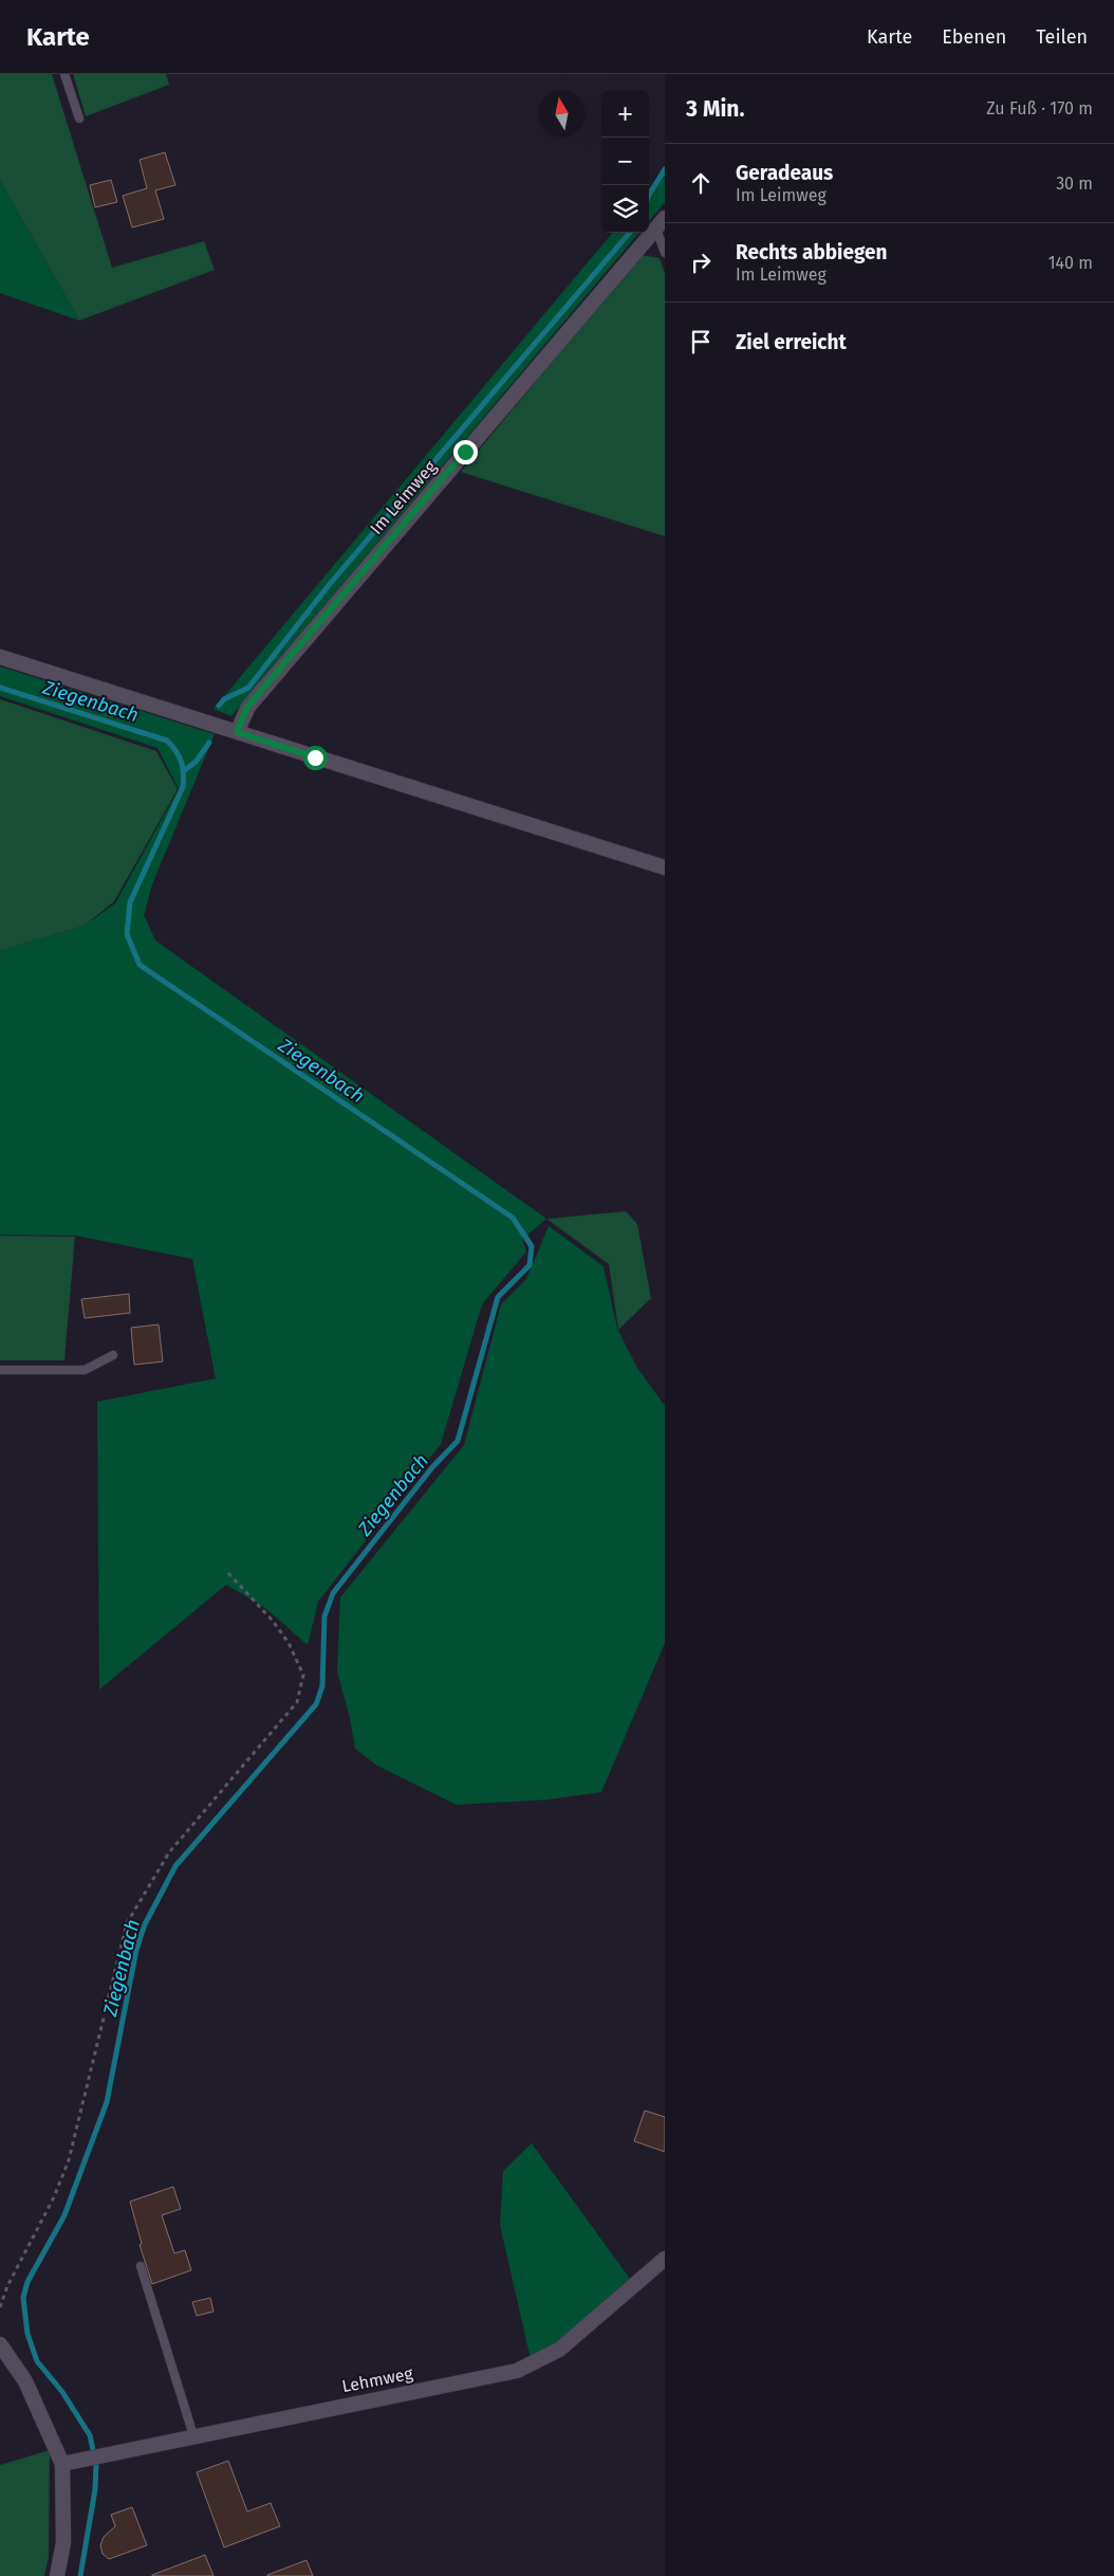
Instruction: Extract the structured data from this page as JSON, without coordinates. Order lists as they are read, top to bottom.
{
  "streets": {
    "street": ["Im Leimweg", "Lehmweg"]
  },
  "water": ["Ziegenbach"],
  "north": "top",
  "page": {
    "header": "Karte",
    "nav": ["Karte", "Ebenen", "Teilen"],
    "heading": ["3 Min.", "Zu Fuß · 170 m"],
    "map_buttons": ["+", "−"],
    "list": [
      ["Geradeaus", "Im Leimweg", "30 m"],
      ["Rechts abbiegen", "Im Leimweg", "140 m"],
      "Ziel erreicht"
    ]
  }
}
